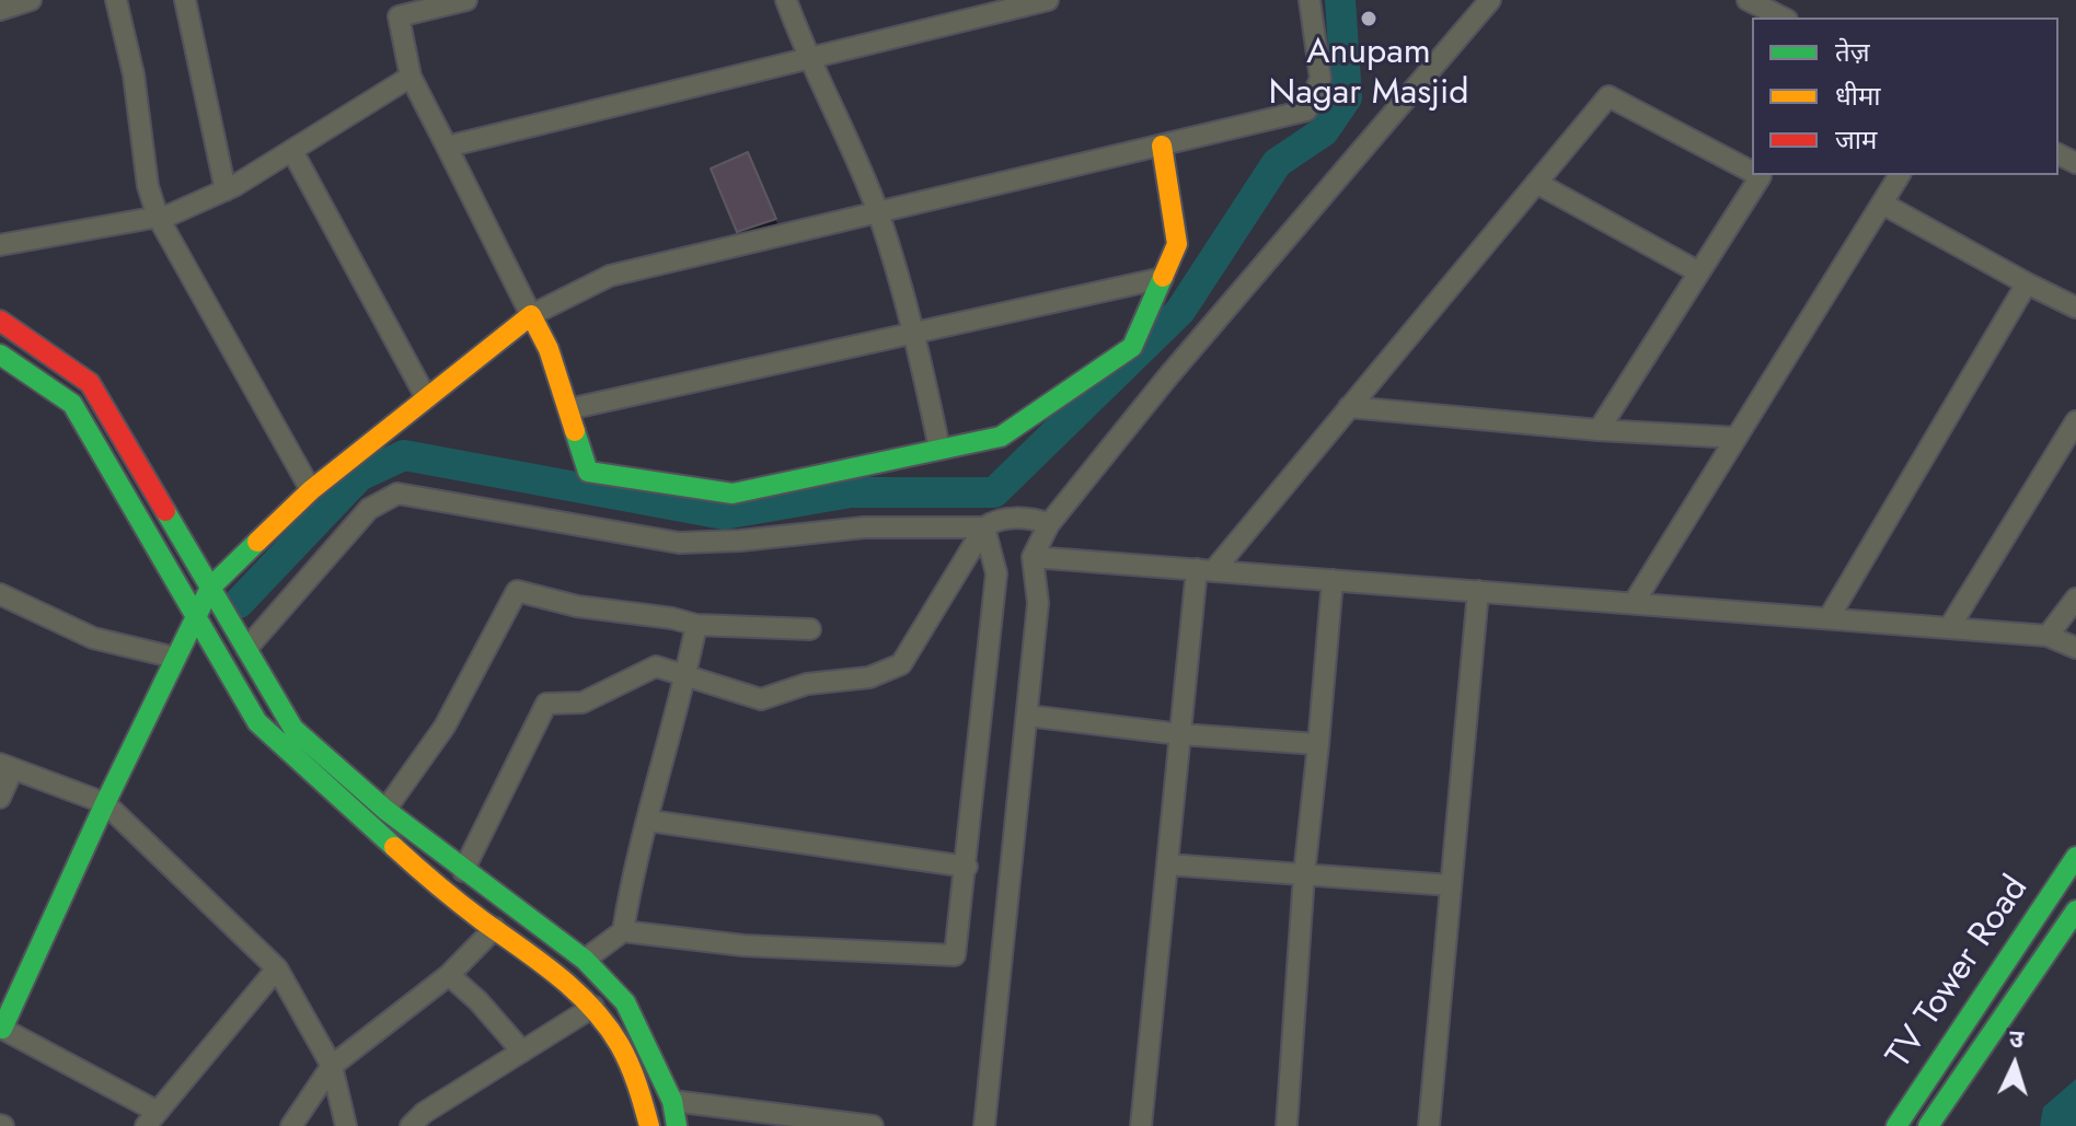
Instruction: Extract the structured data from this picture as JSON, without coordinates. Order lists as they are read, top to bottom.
{
  "streets": {
    "street": ["TV Tower Road"]
  },
  "places": ["Anupam Nagar Masjid"],
  "legend": ["तेज़", "धीमा", "जाम"],
  "north": "top"
}
